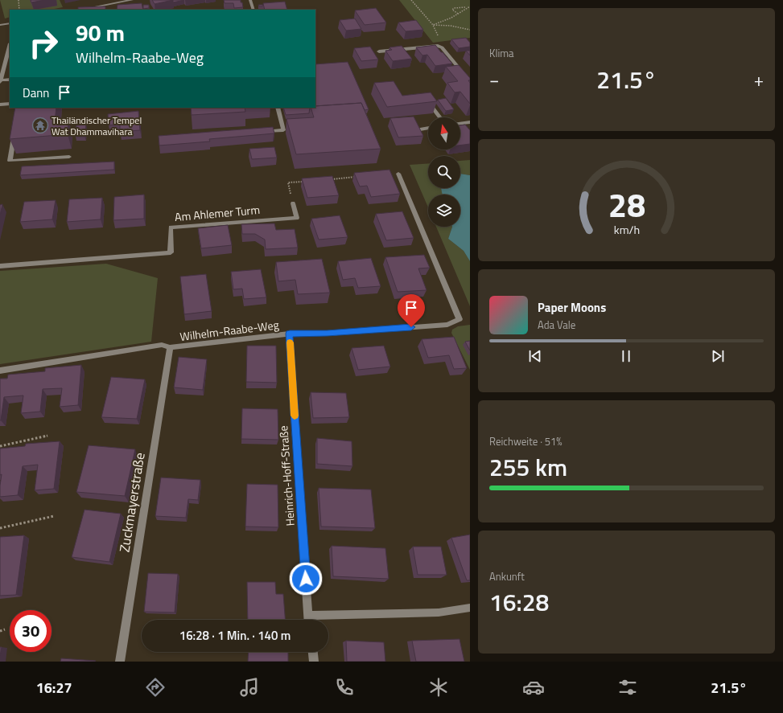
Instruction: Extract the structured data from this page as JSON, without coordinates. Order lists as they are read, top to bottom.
{
  "streets": {
    "street": [
      "Am Ahlemer Turm",
      "Wilhelm-Raabe-Weg",
      "Heinrich-Hoff-Straße",
      "Zuckmayerstraße"
    ]
  },
  "crossings": [
    ["Wilhelm-Raabe-Weg", "Heinrich-Hoff-Straße"],
    ["Wilhelm-Raabe-Weg", "Zuckmayerstraße"]
  ],
  "places": {
    "temple": ["Thailändischer Tempel Wat Dhammavihara"]
  },
  "north": "top",
  "page": {
    "tile": [
      "Klima",
      ["Reichweite · 51%", "255 km"],
      ["Ankunft", "16:28"]
    ],
    "turn": ["90 m", "Wilhelm-Raabe-Weg"],
    "heat": ["−", "21.5°", "+"],
    "then": "Dann",
    "song": ["Paper Moons", "Ada Vale"],
    "limit": "30",
    "trip": "16:28 · 1 Min. · 140 m",
    "tabs": ["16:27", "21.5°"],
    "gauge": ["28", "km/h"]
  }
}
